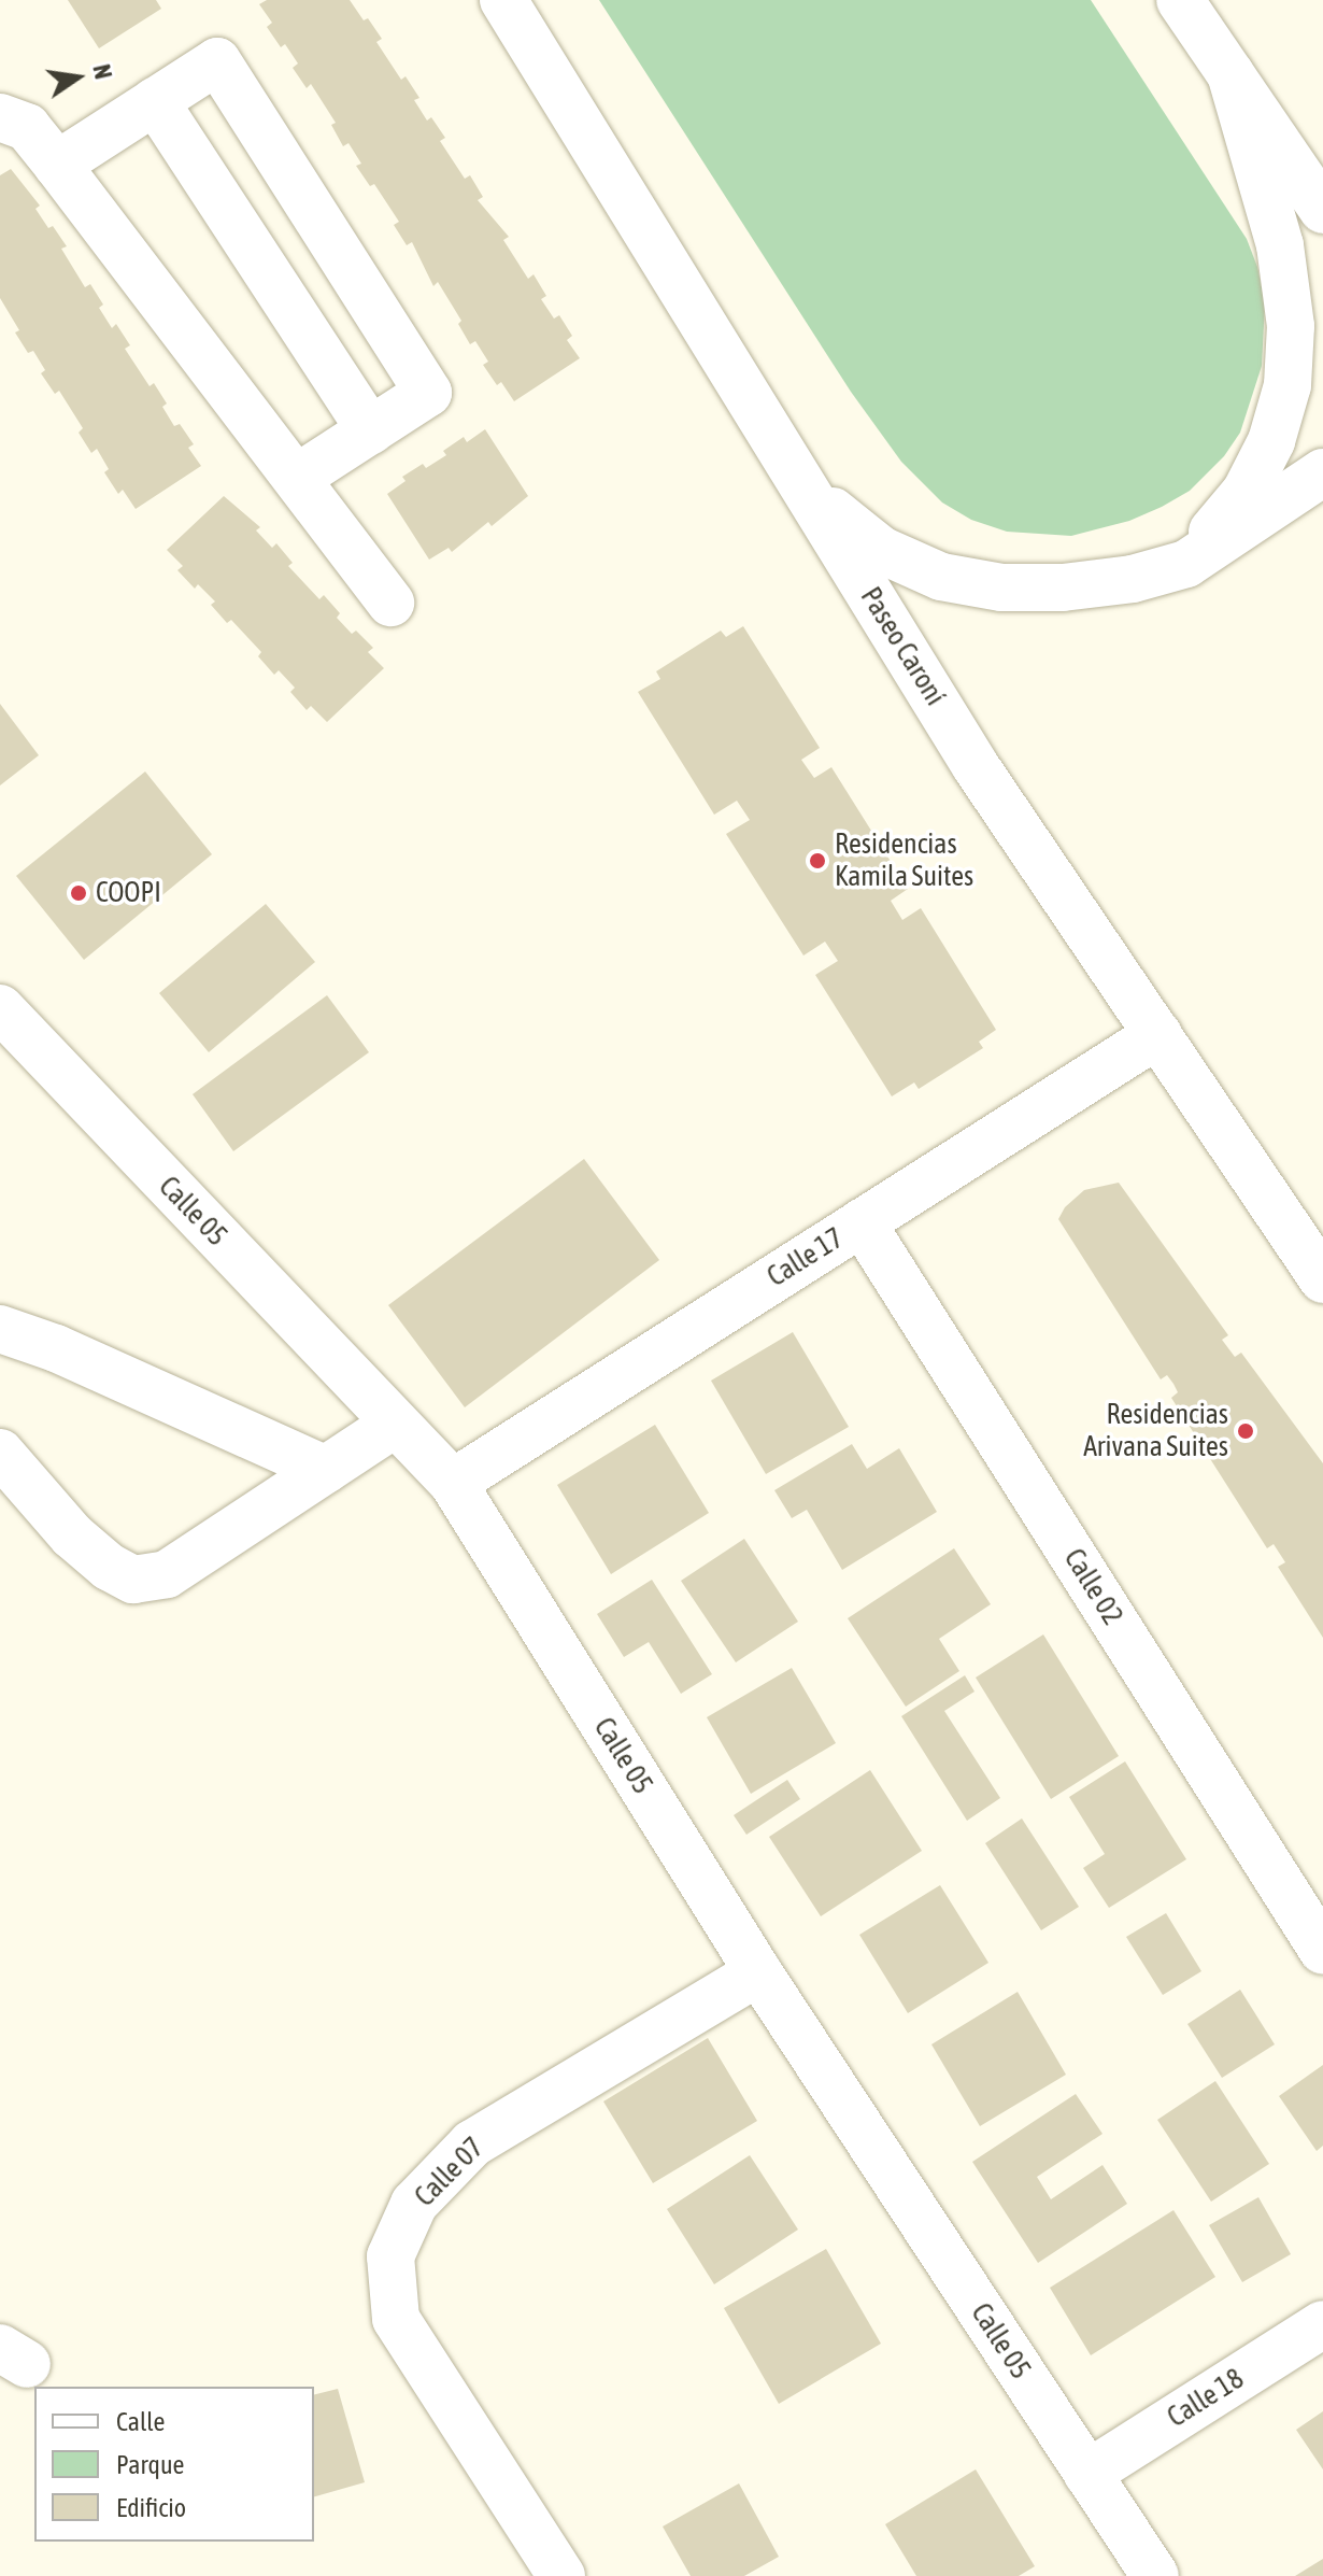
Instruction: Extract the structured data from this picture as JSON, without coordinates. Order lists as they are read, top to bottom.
{
  "streets": {
    "street": [
      "Paseo Caroní",
      "Calle 05",
      "Calle 17",
      "Calle 02",
      "Calle 07",
      "Calle 18"
    ]
  },
  "crossings": [
    ["Paseo Caroní", "Calle 17"],
    ["Calle 05", "Calle 17"],
    ["Calle 05", "Calle 07"],
    ["Calle 05", "Calle 18"],
    ["Calle 17", "Calle 02"]
  ],
  "places": ["Residencias Kamila Suites", "COOPI", "Residencias Arivana Suites"],
  "legend": ["Calle", "Parque", "Edificio"],
  "north": "right"
}
